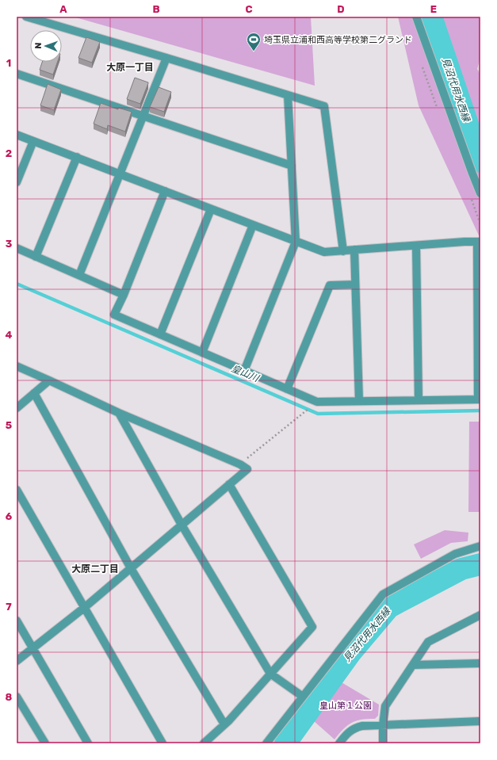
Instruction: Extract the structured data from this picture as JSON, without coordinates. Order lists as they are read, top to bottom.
{
  "districts": ["大原一丁目", "大原二丁目"],
  "water": ["見沼代用水西縁", "皇山川"],
  "parks": ["皇山第１公園"],
  "places": {
    "sports": ["埼玉県立浦和西高等学校第二グランド"]
  },
  "north": "left",
  "grid": {
    "columns": [
      "A",
      "B",
      "C",
      "D",
      "E"
    ],
    "rows": [
      "1",
      "2",
      "3",
      "4",
      "5",
      "6",
      "7",
      "8"
    ]
  }
}
